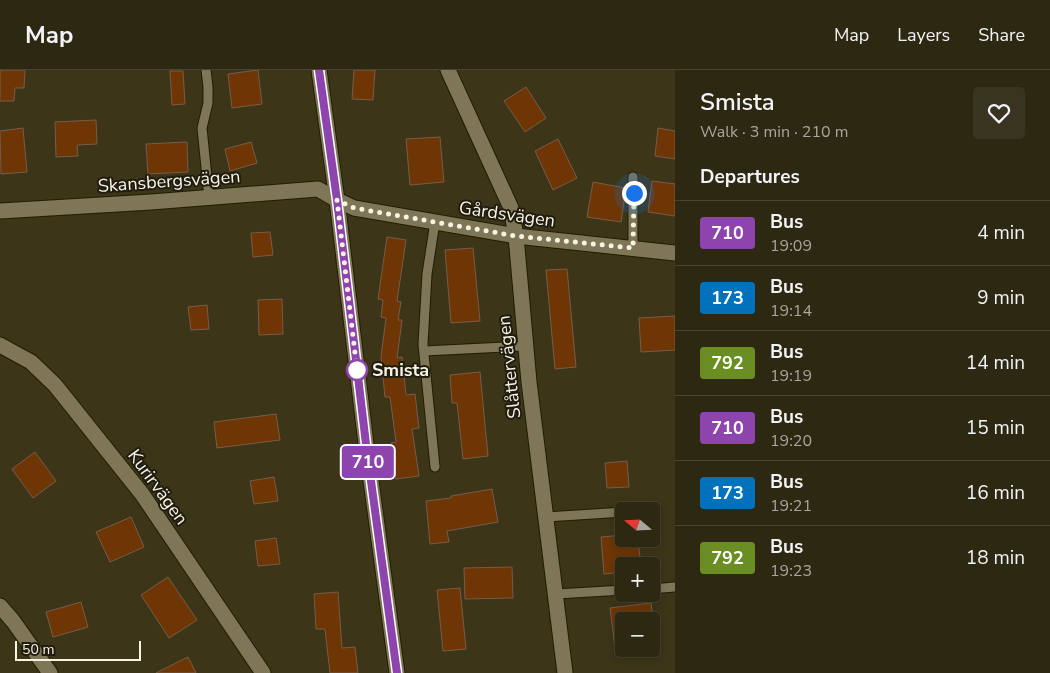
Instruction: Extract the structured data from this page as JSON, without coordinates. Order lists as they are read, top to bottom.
{
  "streets": {
    "street": [
      "Skansbergsvägen",
      "Gårdsvägen",
      "Slåttervägen",
      "Kurirvägen"
    ]
  },
  "crossings": [
    ["Skansbergsvägen", "Gårdsvägen"],
    ["Gårdsvägen", "Slåttervägen"]
  ],
  "places": ["Smista"],
  "lines": ["bus line 710"],
  "scale_bar": "50 m",
  "north": "left",
  "page": {
    "header": "Map",
    "nav": ["Map", "Layers", "Share"],
    "on_map": "710",
    "heading": [
      ["Smista", "Walk · 3 min · 210 m"],
      "Departures"
    ],
    "list": [
      {
        "mark": "710",
        "name": "Bus",
        "note": "19:09",
        "value": "4 min"
      },
      {
        "mark": "173",
        "name": "Bus",
        "note": "19:14",
        "value": "9 min"
      },
      {
        "mark": "792",
        "name": "Bus",
        "note": "19:19",
        "value": "14 min"
      },
      {
        "mark": "710",
        "name": "Bus",
        "note": "19:20",
        "value": "15 min"
      },
      {
        "mark": "173",
        "name": "Bus",
        "note": "19:21",
        "value": "16 min"
      },
      {
        "mark": "792",
        "name": "Bus",
        "note": "19:23",
        "value": "18 min"
      }
    ],
    "map_buttons": ["+", "−"],
    "scale": "50 m"
  }
}
